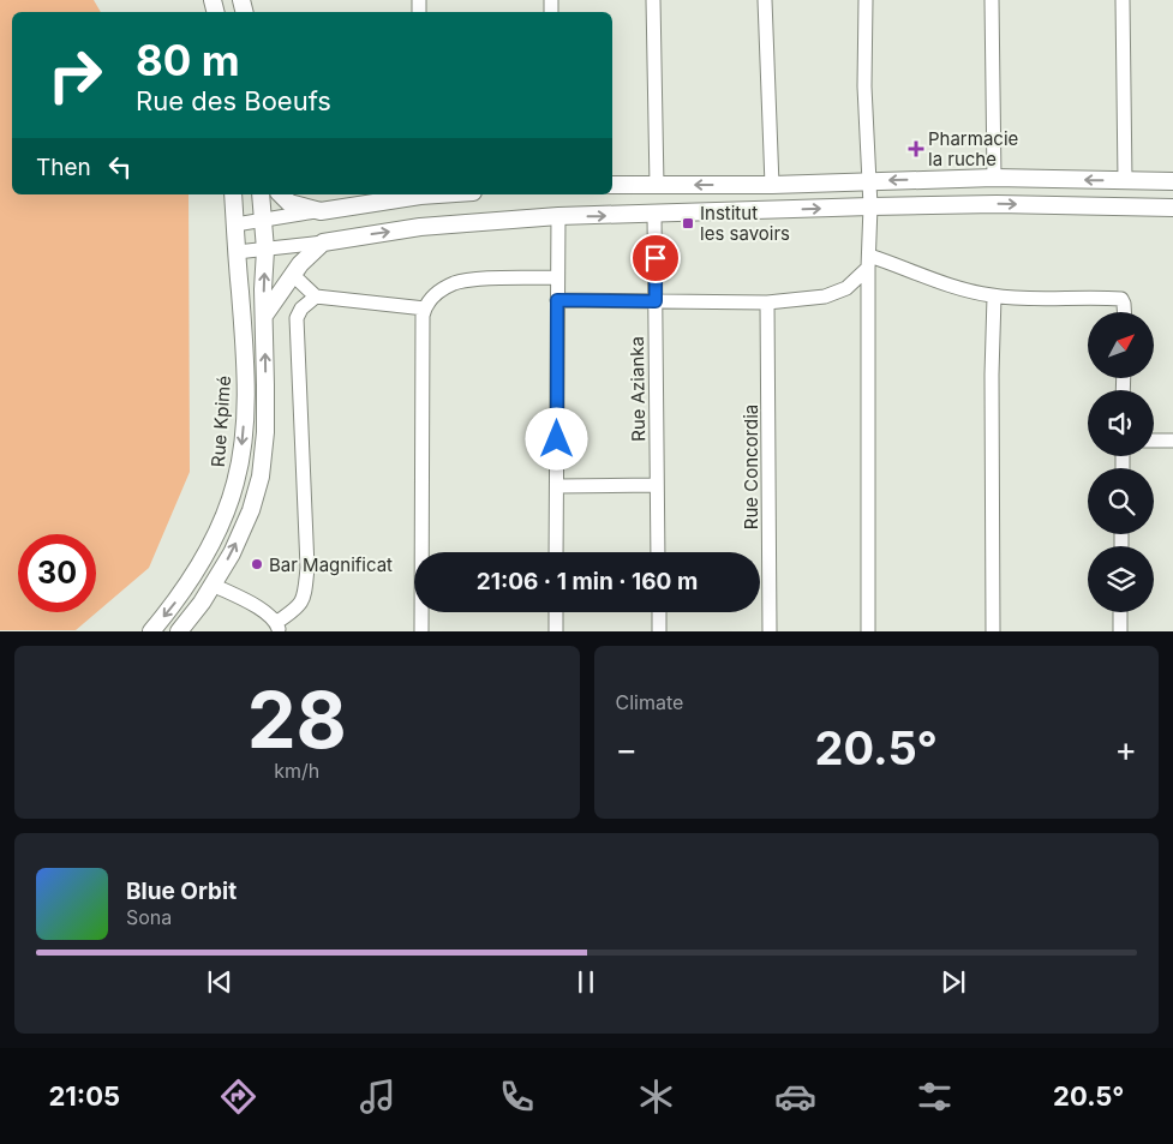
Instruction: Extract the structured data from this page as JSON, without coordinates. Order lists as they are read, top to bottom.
{
  "streets": {
    "main road": ["Rue Kpimé"],
    "street": ["Rue Azianka", "Rue Concordia"]
  },
  "places": {
    "health": ["Pharmacie la ruche"],
    "transit": ["Institut les savoirs"],
    "other": ["Bar Magnificat"]
  },
  "north": "top right",
  "page": {
    "turn": ["80 m", "Rue des Boeufs"],
    "then": "Then",
    "limit": "30",
    "trip": "21:06 · 1 min · 160 m",
    "tile": [
      ["28", "km/h"],
      "Climate"
    ],
    "heat": ["−", "20.5°", "+"],
    "song": ["Blue Orbit", "Sona"],
    "tabs": ["21:05", "20.5°"]
  }
}
